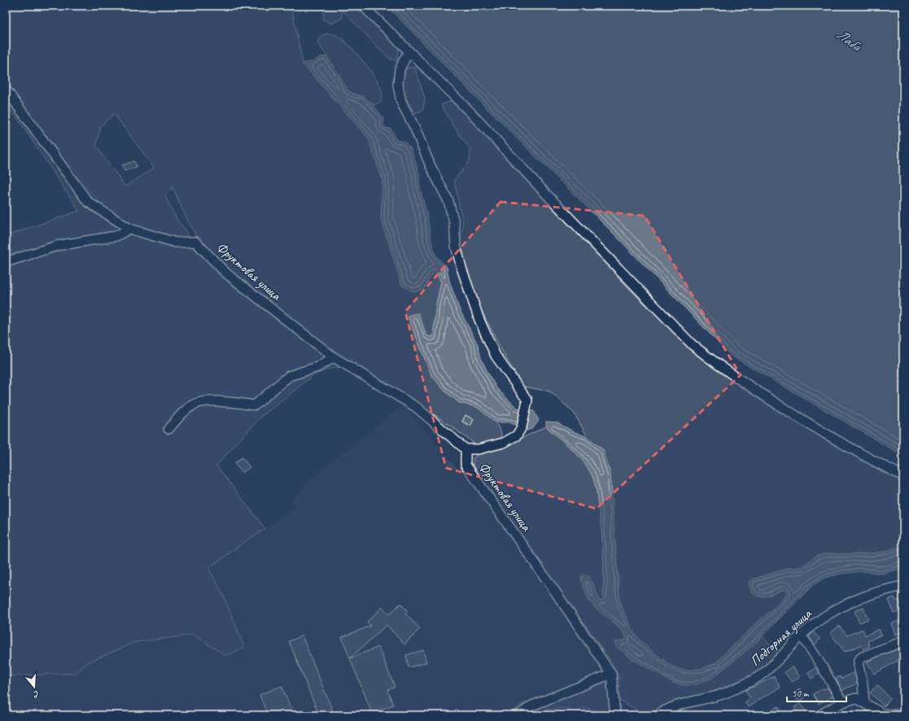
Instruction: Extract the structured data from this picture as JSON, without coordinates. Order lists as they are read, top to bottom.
{
  "streets": {
    "street": ["Фруктовая улица", "Подгорная улица"]
  },
  "water": ["Лаба"],
  "scale_bar": "50 m",
  "north": "bottom"
}
